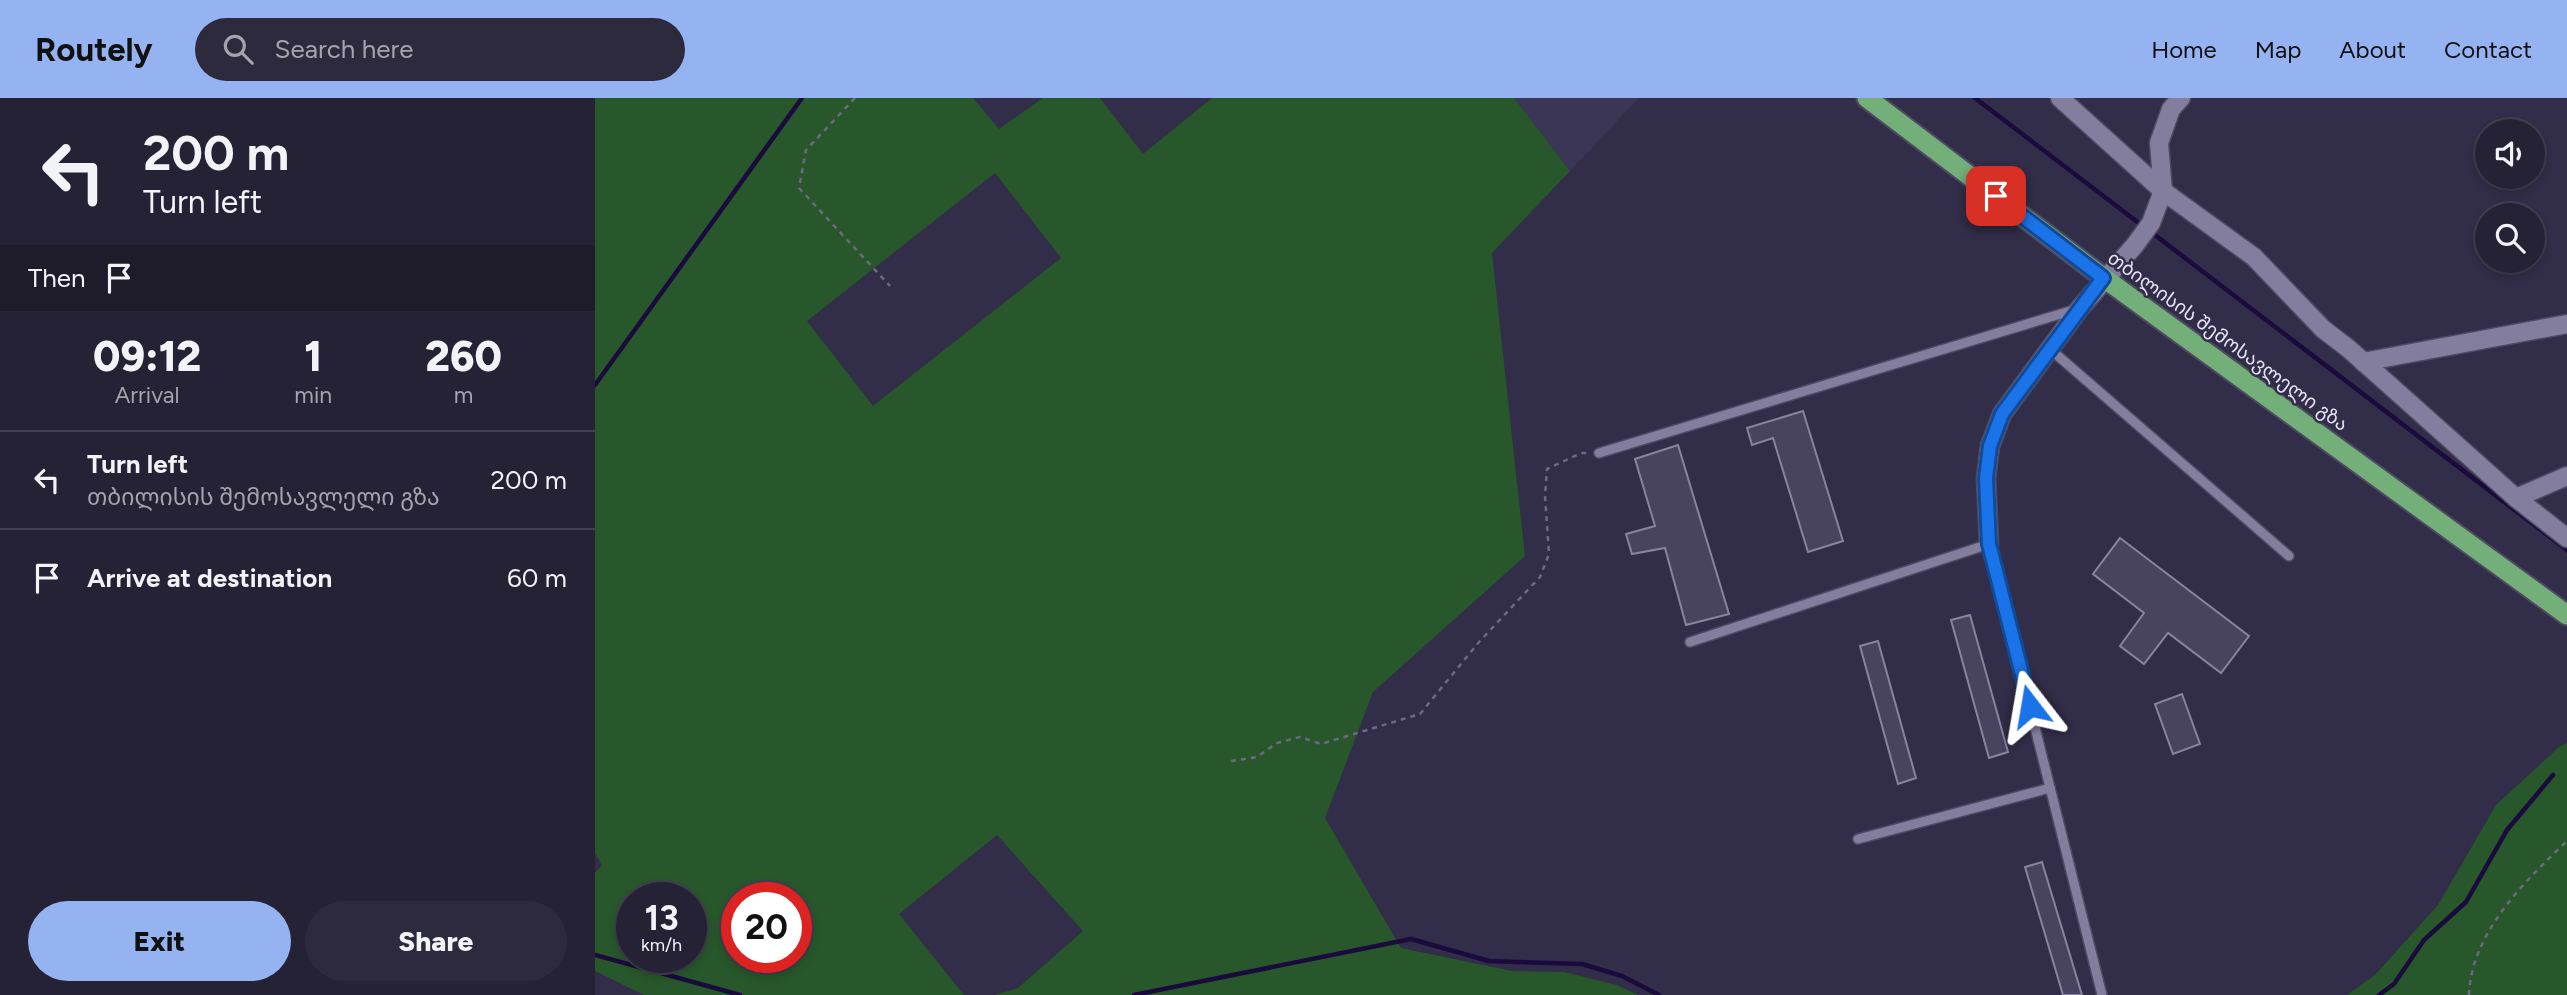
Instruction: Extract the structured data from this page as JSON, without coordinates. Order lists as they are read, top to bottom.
{
  "streets": {
    "highway": ["თბილისის შემოსავლელი გზა"]
  },
  "page": {
    "header": "Routely",
    "search": "Search here",
    "nav": [
      "Home",
      "Map",
      "About",
      "Contact"
    ],
    "turn": ["200 m", "Turn left"],
    "then": "Then",
    "eta": [
      "09:12",
      "Arrival",
      "1",
      "min",
      "260",
      "m"
    ],
    "list": [
      {
        "name": "Turn left",
        "note": "თბილისის შემოსავლელი გზა",
        "value": "200 m"
      },
      {
        "name": "Arrive at destination",
        "value": "60 m"
      }
    ],
    "speed": "13 km/h",
    "limit": "20",
    "buttons": ["Exit", "Share"]
  }
}
